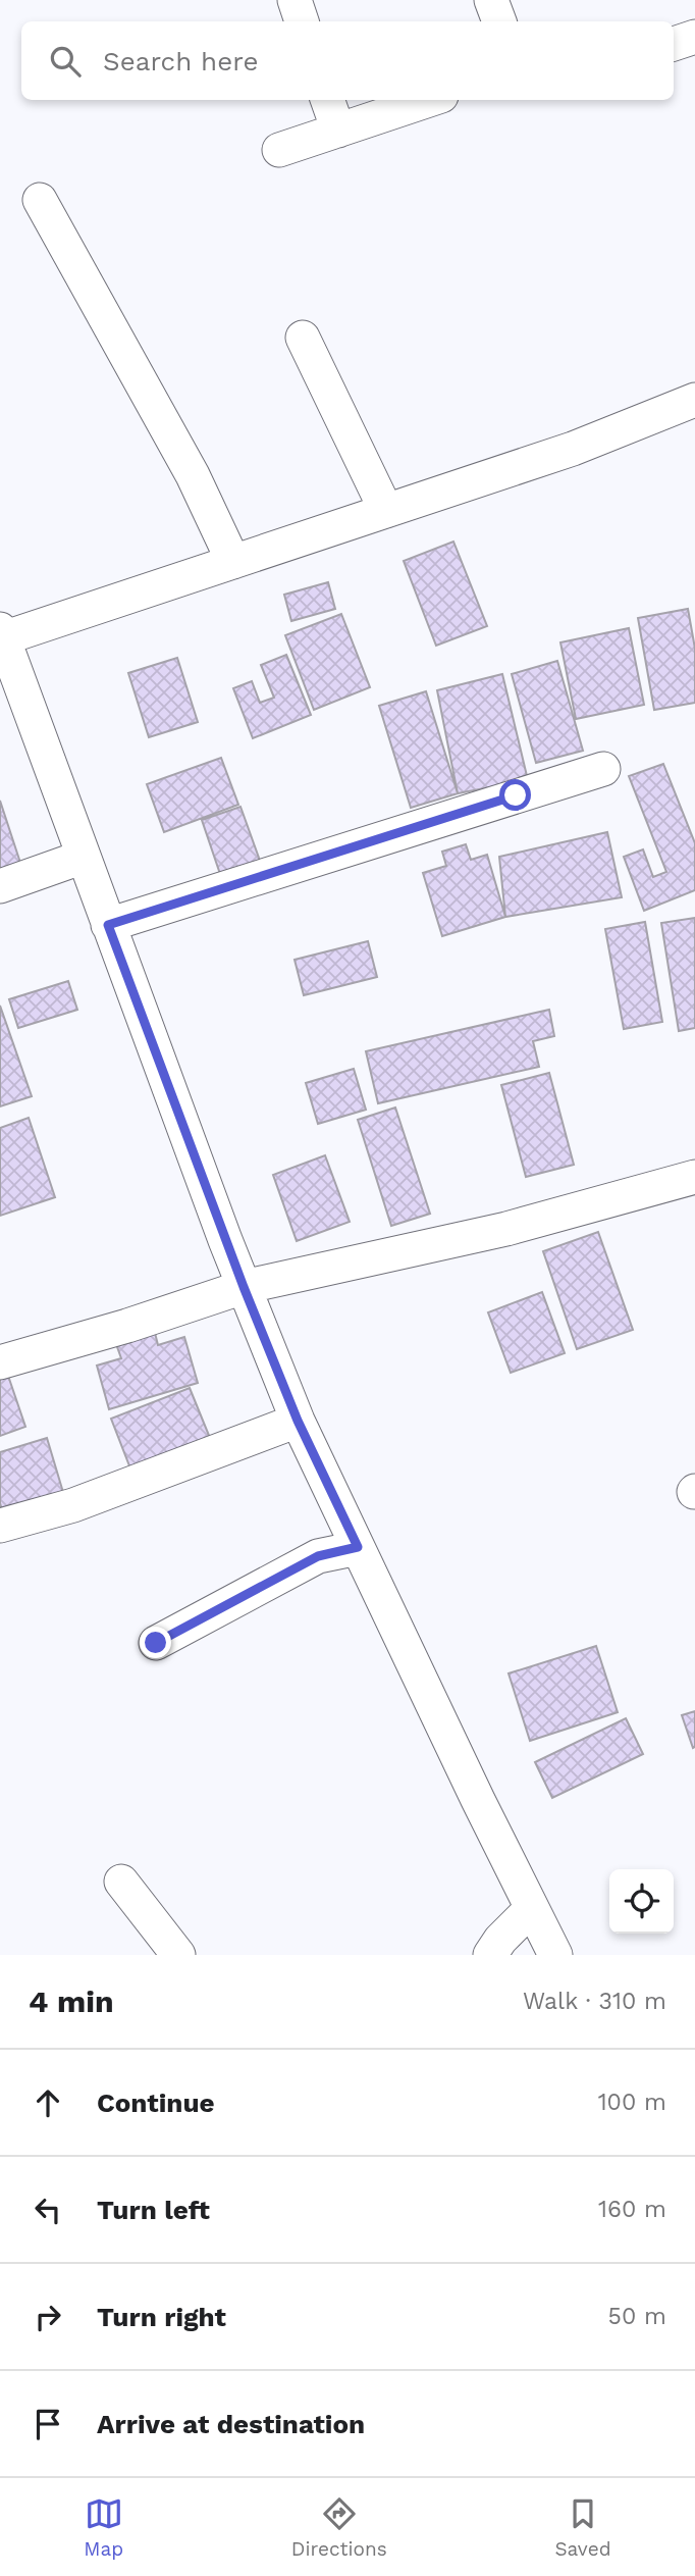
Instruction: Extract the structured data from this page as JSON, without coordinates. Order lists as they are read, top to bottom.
{
  "page": {
    "search": "Search here",
    "heading": ["4 min", "Walk · 310 m"],
    "list": [
      ["Continue", "100 m"],
      ["Turn left", "160 m"],
      ["Turn right", "50 m"],
      "Arrive at destination"
    ],
    "nav": ["Map", "Directions", "Saved"]
  }
}
